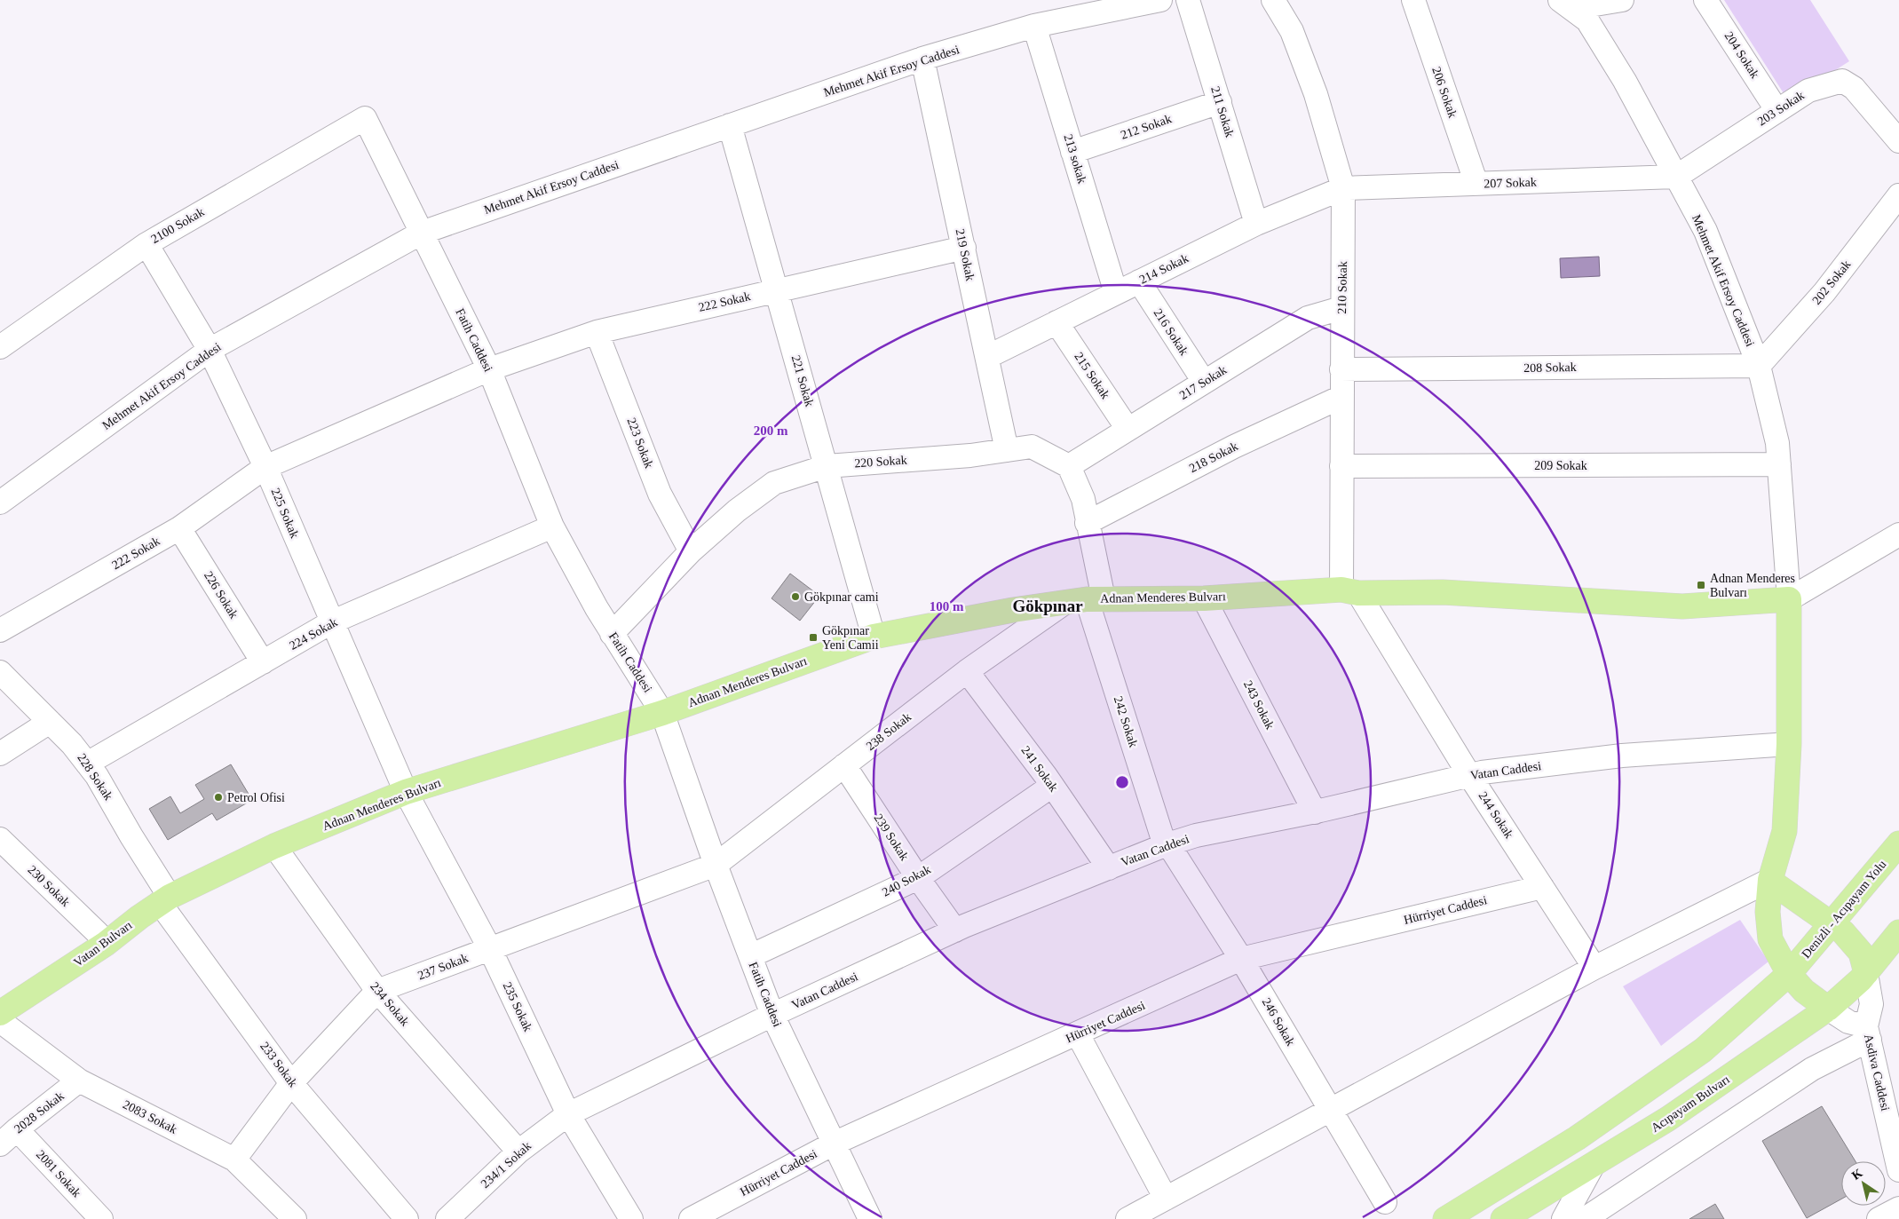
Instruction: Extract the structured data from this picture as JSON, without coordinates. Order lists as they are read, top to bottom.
{
  "streets": {
    "main road": [
      "Adnan Menderes Bulvarı",
      "Denizli - Acıpayam Yolu",
      "Vatan Bulvarı",
      "Acıpayam Bulvarı"
    ],
    "street": [
      "204 Sokak",
      "Mehmet Akif Ersoy Caddesi",
      "206 Sokak",
      "203 Sokak",
      "211 Sokak",
      "212 Sokak",
      "213 sokak",
      "207 Sokak",
      "2100 Sokak",
      "219 Sokak",
      "214 Sokak",
      "202 Sokak",
      "210 Sokak",
      "222 Sokak",
      "216 Sokak",
      "Fatih Caddesi",
      "208 Sokak",
      "215 Sokak",
      "221 Sokak",
      "217 Sokak",
      "223 Sokak",
      "218 Sokak",
      "220 Sokak",
      "209 Sokak",
      "225 Sokak",
      "226 Sokak",
      "224 Sokak",
      "243 Sokak",
      "242 Sokak",
      "238 Sokak",
      "241 Sokak",
      "Vatan Caddesi",
      "228 Sokak",
      "244 Sokak",
      "239 Sokak",
      "240 Sokak",
      "230 Sokak",
      "Hürriyet Caddesi",
      "237 Sokak",
      "234 Sokak",
      "235 Sokak",
      "246 Sokak",
      "233 Sokak",
      "Asdiva Caddesi",
      "2028 Sokak",
      "2083 Sokak",
      "234/1 Sokak",
      "2081 Sokak"
    ]
  },
  "crossings": [
    ["204 Sokak", "203 Sokak"],
    ["Mehmet Akif Ersoy Caddesi", "203 Sokak"],
    ["Mehmet Akif Ersoy Caddesi", "213 sokak"],
    ["Mehmet Akif Ersoy Caddesi", "207 Sokak"],
    ["Mehmet Akif Ersoy Caddesi", "219 Sokak"],
    ["Mehmet Akif Ersoy Caddesi", "202 Sokak"],
    ["Mehmet Akif Ersoy Caddesi", "Fatih Caddesi"],
    ["Mehmet Akif Ersoy Caddesi", "208 Sokak"],
    ["Mehmet Akif Ersoy Caddesi", "221 Sokak"],
    ["Mehmet Akif Ersoy Caddesi", "209 Sokak"],
    ["Mehmet Akif Ersoy Caddesi", "225 Sokak"],
    ["Mehmet Akif Ersoy Caddesi", "Adnan Menderes Bulvarı"],
    ["206 Sokak", "207 Sokak"],
    ["203 Sokak", "207 Sokak"],
    ["211 Sokak", "212 Sokak"],
    ["211 Sokak", "214 Sokak"],
    ["212 Sokak", "213 sokak"],
    ["213 sokak", "214 Sokak"],
    ["207 Sokak", "214 Sokak"],
    ["207 Sokak", "210 Sokak"],
    ["2100 Sokak", "Fatih Caddesi"],
    ["2100 Sokak", "225 Sokak"],
    ["219 Sokak", "214 Sokak"],
    ["219 Sokak", "222 Sokak"],
    ["219 Sokak", "220 Sokak"],
    ["214 Sokak", "210 Sokak"],
    ["214 Sokak", "216 Sokak"],
    ["214 Sokak", "215 Sokak"],
    ["202 Sokak", "208 Sokak"],
    ["210 Sokak", "208 Sokak"],
    ["210 Sokak", "217 Sokak"],
    ["210 Sokak", "218 Sokak"],
    ["210 Sokak", "209 Sokak"],
    ["210 Sokak", "Adnan Menderes Bulvarı"],
    ["210 Sokak", "244 Sokak"],
    ["222 Sokak", "Fatih Caddesi"],
    ["222 Sokak", "221 Sokak"],
    ["222 Sokak", "223 Sokak"],
    ["222 Sokak", "225 Sokak"],
    ["222 Sokak", "226 Sokak"],
    ["216 Sokak", "217 Sokak"],
    ["Fatih Caddesi", "220 Sokak"],
    ["Fatih Caddesi", "Adnan Menderes Bulvarı"],
    ["Fatih Caddesi", "224 Sokak"],
    ["Fatih Caddesi", "238 Sokak"],
    ["Fatih Caddesi", "Vatan Caddesi"],
    ["Fatih Caddesi", "240 Sokak"],
    ["Fatih Caddesi", "Hürriyet Caddesi"],
    ["Fatih Caddesi", "237 Sokak"],
    ["215 Sokak", "217 Sokak"],
    ["221 Sokak", "220 Sokak"],
    ["221 Sokak", "Adnan Menderes Bulvarı"],
    ["217 Sokak", "220 Sokak"],
    ["223 Sokak", "220 Sokak"],
    ["225 Sokak", "Adnan Menderes Bulvarı"],
    ["225 Sokak", "224 Sokak"],
    ["225 Sokak", "235 Sokak"],
    ["226 Sokak", "224 Sokak"],
    ["Adnan Menderes Bulvarı", "243 Sokak"],
    ["Adnan Menderes Bulvarı", "242 Sokak"],
    ["Adnan Menderes Bulvarı", "238 Sokak"],
    ["Adnan Menderes Bulvarı", "228 Sokak"],
    ["Adnan Menderes Bulvarı", "244 Sokak"],
    ["Adnan Menderes Bulvarı", "Vatan Bulvarı"],
    ["Adnan Menderes Bulvarı", "234 Sokak"],
    ["Adnan Menderes Bulvarı", "235 Sokak"],
    ["Adnan Menderes Bulvarı", "233 Sokak"],
    ["224 Sokak", "228 Sokak"],
    ["243 Sokak", "Vatan Caddesi"],
    ["242 Sokak", "238 Sokak"],
    ["242 Sokak", "Vatan Caddesi"],
    ["242 Sokak", "246 Sokak"],
    ["238 Sokak", "241 Sokak"],
    ["238 Sokak", "239 Sokak"],
    ["238 Sokak", "237 Sokak"],
    ["241 Sokak", "Vatan Caddesi"],
    ["241 Sokak", "240 Sokak"],
    ["Vatan Caddesi", "244 Sokak"],
    ["Vatan Caddesi", "239 Sokak"],
    ["Vatan Caddesi", "235 Sokak"],
    ["Vatan Caddesi", "246 Sokak"],
    ["Vatan Caddesi", "234/1 Sokak"],
    ["228 Sokak", "233 Sokak"],
    ["244 Sokak", "Hürriyet Caddesi"],
    ["239 Sokak", "240 Sokak"],
    ["230 Sokak", "Vatan Bulvarı"],
    ["Hürriyet Caddesi", "246 Sokak"],
    ["237 Sokak", "234 Sokak"],
    ["237 Sokak", "235 Sokak"],
    ["237 Sokak", "233 Sokak"],
    ["237 Sokak", "2083 Sokak"],
    ["234 Sokak", "234/1 Sokak"],
    ["235 Sokak", "234/1 Sokak"],
    ["Asdiva Caddesi", "Acıpayam Bulvarı"],
    ["2028 Sokak", "2083 Sokak"],
    ["2028 Sokak", "2081 Sokak"]
  ],
  "districts": ["Gökpınar"],
  "places": {
    "transit": ["Adnan Menderes Bulvarı", "Gökpınar Yeni Camii"],
    "other": ["Gökpınar cami", "Petrol Ofisi"]
  },
  "north": "top left",
  "rings": ["200 m", "100 m"]
}
